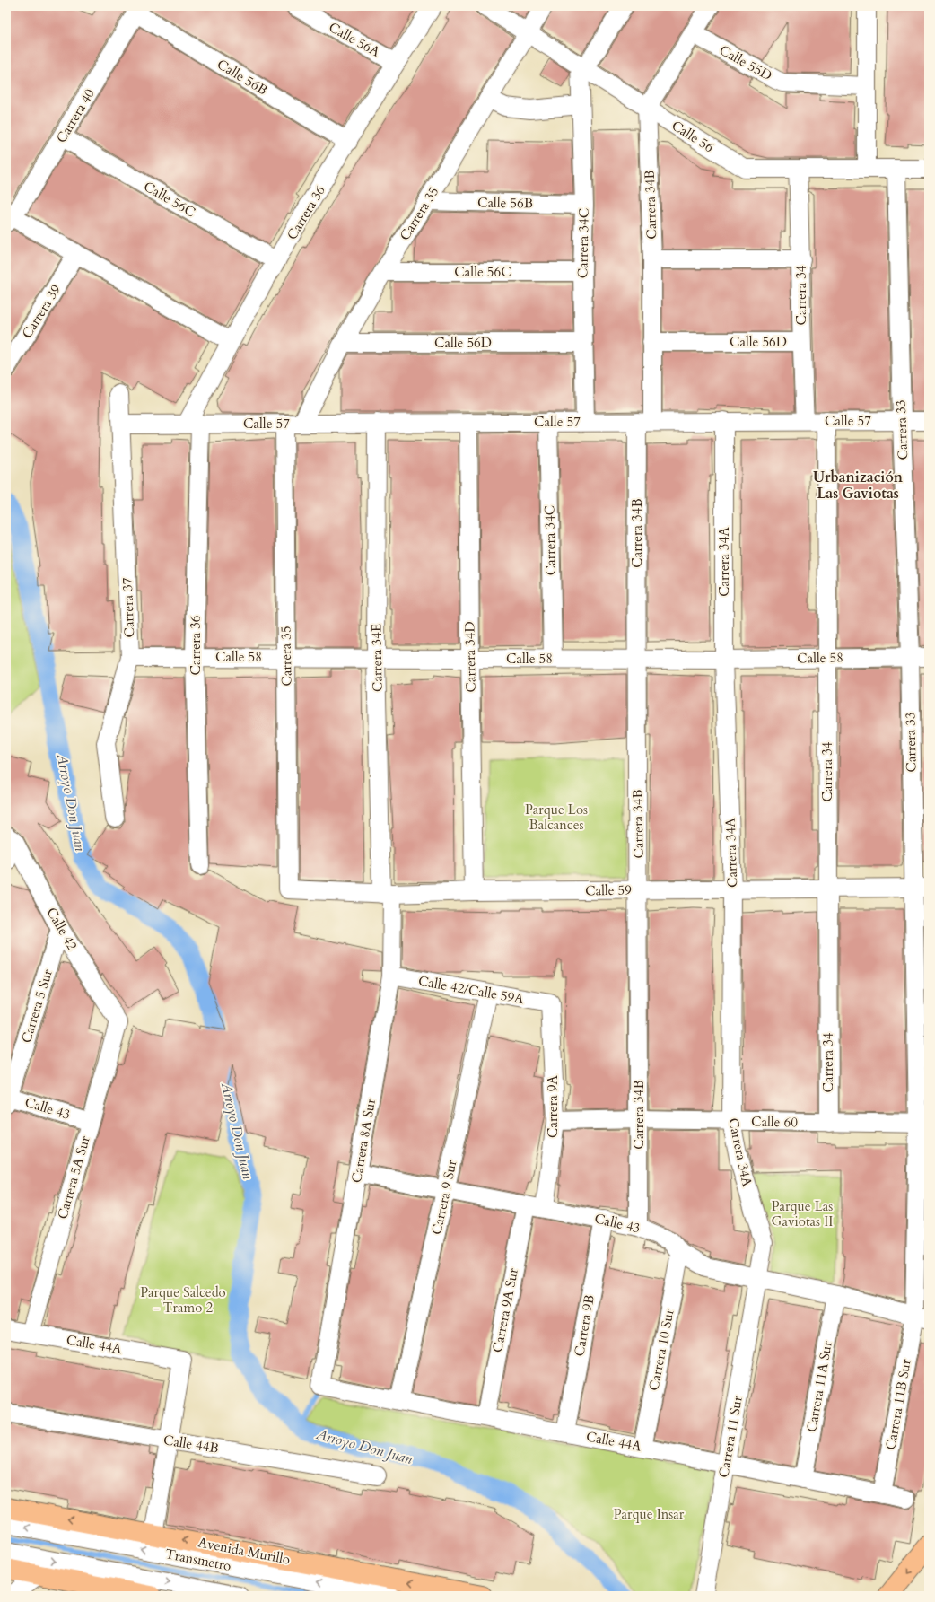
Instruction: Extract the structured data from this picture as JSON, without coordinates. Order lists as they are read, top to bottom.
{
  "streets": {
    "main road": ["Avenida Murillo"],
    "street": [
      "Calle 56A",
      "Calle 55D",
      "Calle 56B",
      "Carrera 40",
      "Calle 56",
      "Calle 56C",
      "Carrera 34B",
      "Carrera 36",
      "Carrera 35",
      "Carrera 34C",
      "Carrera 34",
      "Carrera 39",
      "Calle 56D",
      "Calle 57",
      "Carrera 33",
      "Carrera 34A",
      "Carrera 37",
      "Calle 58",
      "Carrera 34D",
      "Carrera 34E",
      "Calle 59",
      "Calle 42",
      "Calle 42/Calle 59A",
      "Carrera 5 Sur",
      "Carrera 9A",
      "Calle 43",
      "Calle 60",
      "Carrera 8A Sur",
      "Carrera 5A Sur",
      "Carrera 9 Sur",
      "Carrera 9A Sur",
      "Carrera 9B",
      "Calle 44A",
      "Carrera 10 Sur",
      "Carrera 11A Sur",
      "Carrera 11B Sur",
      "Carrera 11 Sur",
      "Calle 44B",
      "Transmetro"
    ]
  },
  "crossings": [
    ["Calle 56A", "Carrera 36"],
    ["Calle 56B", "Carrera 40"],
    ["Calle 56B", "Carrera 36"],
    ["Calle 56B", "Carrera 35"],
    ["Calle 56B", "Carrera 34C"],
    ["Carrera 40", "Calle 56C"],
    ["Calle 56", "Carrera 34B"],
    ["Calle 56", "Carrera 35"],
    ["Calle 56", "Carrera 34C"],
    ["Calle 56", "Carrera 34"],
    ["Calle 56", "Carrera 33"],
    ["Calle 56C", "Carrera 36"],
    ["Calle 56C", "Carrera 35"],
    ["Calle 56C", "Carrera 34C"],
    ["Carrera 34B", "Calle 56D"],
    ["Carrera 34B", "Calle 57"],
    ["Carrera 34B", "Calle 58"],
    ["Carrera 34B", "Calle 59"],
    ["Carrera 34B", "Calle 43"],
    ["Carrera 34B", "Calle 60"],
    ["Carrera 36", "Calle 57"],
    ["Carrera 36", "Calle 58"],
    ["Carrera 35", "Calle 56D"],
    ["Carrera 35", "Calle 57"],
    ["Carrera 35", "Calle 58"],
    ["Carrera 35", "Calle 59"],
    ["Carrera 34C", "Calle 56D"],
    ["Carrera 34C", "Calle 57"],
    ["Carrera 34C", "Calle 58"],
    ["Carrera 34", "Calle 56D"],
    ["Carrera 34", "Calle 57"],
    ["Carrera 34", "Calle 58"],
    ["Carrera 34", "Calle 59"],
    ["Carrera 34", "Calle 60"],
    ["Calle 57", "Carrera 33"],
    ["Calle 57", "Carrera 34A"],
    ["Calle 57", "Carrera 37"],
    ["Calle 57", "Carrera 34D"],
    ["Calle 57", "Carrera 34E"],
    ["Carrera 33", "Calle 58"],
    ["Carrera 33", "Calle 59"],
    ["Carrera 33", "Calle 43"],
    ["Carrera 33", "Calle 60"],
    ["Carrera 33", "Carrera 11B Sur"],
    ["Carrera 34A", "Calle 58"],
    ["Carrera 34A", "Calle 59"],
    ["Carrera 34A", "Calle 43"],
    ["Carrera 34A", "Calle 60"],
    ["Carrera 34A", "Carrera 11 Sur"],
    ["Carrera 37", "Calle 58"],
    ["Calle 58", "Carrera 34D"],
    ["Calle 58", "Carrera 34E"],
    ["Carrera 34D", "Calle 59"],
    ["Carrera 34E", "Calle 59"],
    ["Carrera 34E", "Carrera 8A Sur"],
    ["Calle 59", "Carrera 8A Sur"],
    ["Calle 42", "Carrera 5 Sur"],
    ["Calle 42", "Carrera 5A Sur"],
    ["Calle 42/Calle 59A", "Carrera 9A"],
    ["Calle 42/Calle 59A", "Carrera 8A Sur"],
    ["Calle 42/Calle 59A", "Carrera 9 Sur"],
    ["Carrera 5 Sur", "Calle 43"],
    ["Carrera 9A", "Calle 43"],
    ["Carrera 9A", "Calle 60"],
    ["Calle 43", "Carrera 8A Sur"],
    ["Calle 43", "Carrera 5A Sur"],
    ["Calle 43", "Carrera 9 Sur"],
    ["Calle 43", "Carrera 9A Sur"],
    ["Calle 43", "Carrera 9B"],
    ["Calle 43", "Carrera 10 Sur"],
    ["Calle 43", "Carrera 11A Sur"],
    ["Calle 43", "Carrera 11B Sur"],
    ["Calle 43", "Carrera 11 Sur"],
    ["Carrera 8A Sur", "Calle 44A"],
    ["Carrera 5A Sur", "Calle 44A"],
    ["Carrera 9 Sur", "Calle 44A"],
    ["Carrera 9A Sur", "Calle 44A"],
    ["Carrera 9B", "Calle 44A"],
    ["Calle 44A", "Carrera 10 Sur"],
    ["Calle 44A", "Carrera 11A Sur"],
    ["Calle 44A", "Carrera 11B Sur"],
    ["Calle 44A", "Carrera 11 Sur"],
    ["Calle 44A", "Calle 44B"]
  ],
  "districts": ["Urbanización Las Gaviotas"],
  "water": ["Arroyo Don Juan"],
  "parks": [
    "Parque Los Balcances",
    "Parque Las Gaviotas II",
    "Parque Salcedo - Tramo 2",
    "Parque Insar"
  ]
}
